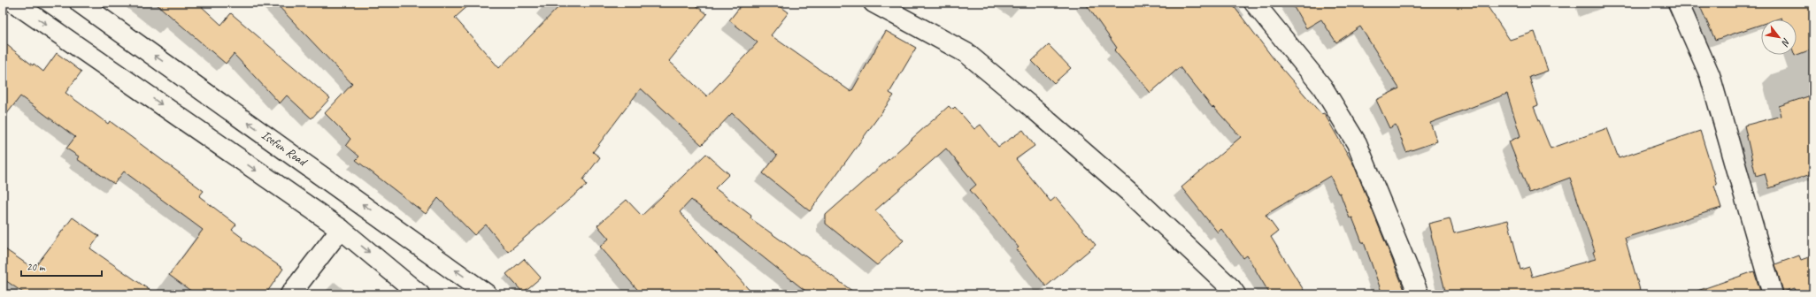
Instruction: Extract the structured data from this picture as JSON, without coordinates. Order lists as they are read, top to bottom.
{
  "streets": {
    "street": ["Isefun Road"]
  },
  "scale_bar": "20 m",
  "north": "bottom right"
}
